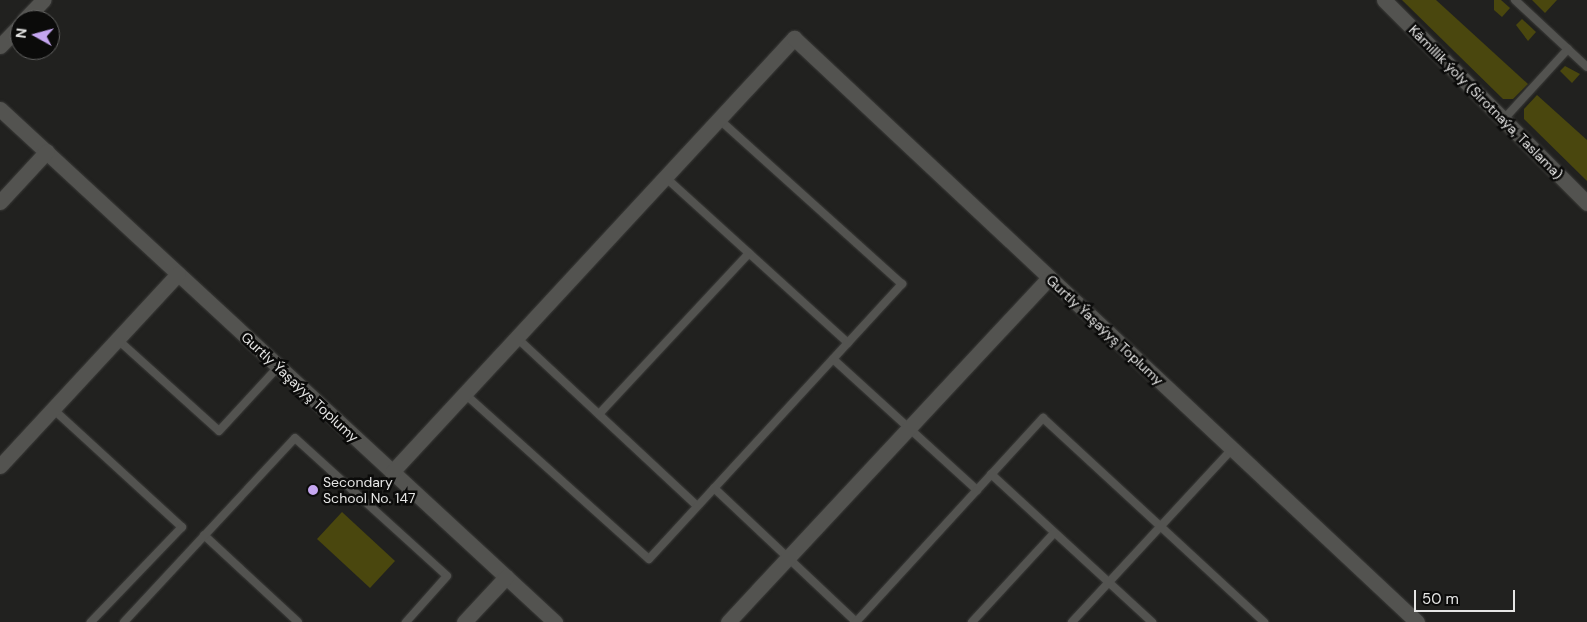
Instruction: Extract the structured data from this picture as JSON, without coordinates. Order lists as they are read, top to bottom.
{
  "streets": {
    "street": ["Kämillik ýoly (Sirotnaýa, Taslama)", "Gurtly Ýaşaýyş Toplumy"]
  },
  "places": ["Secondary School No. 147"],
  "scale_bar": "50 m",
  "north": "left"
}
